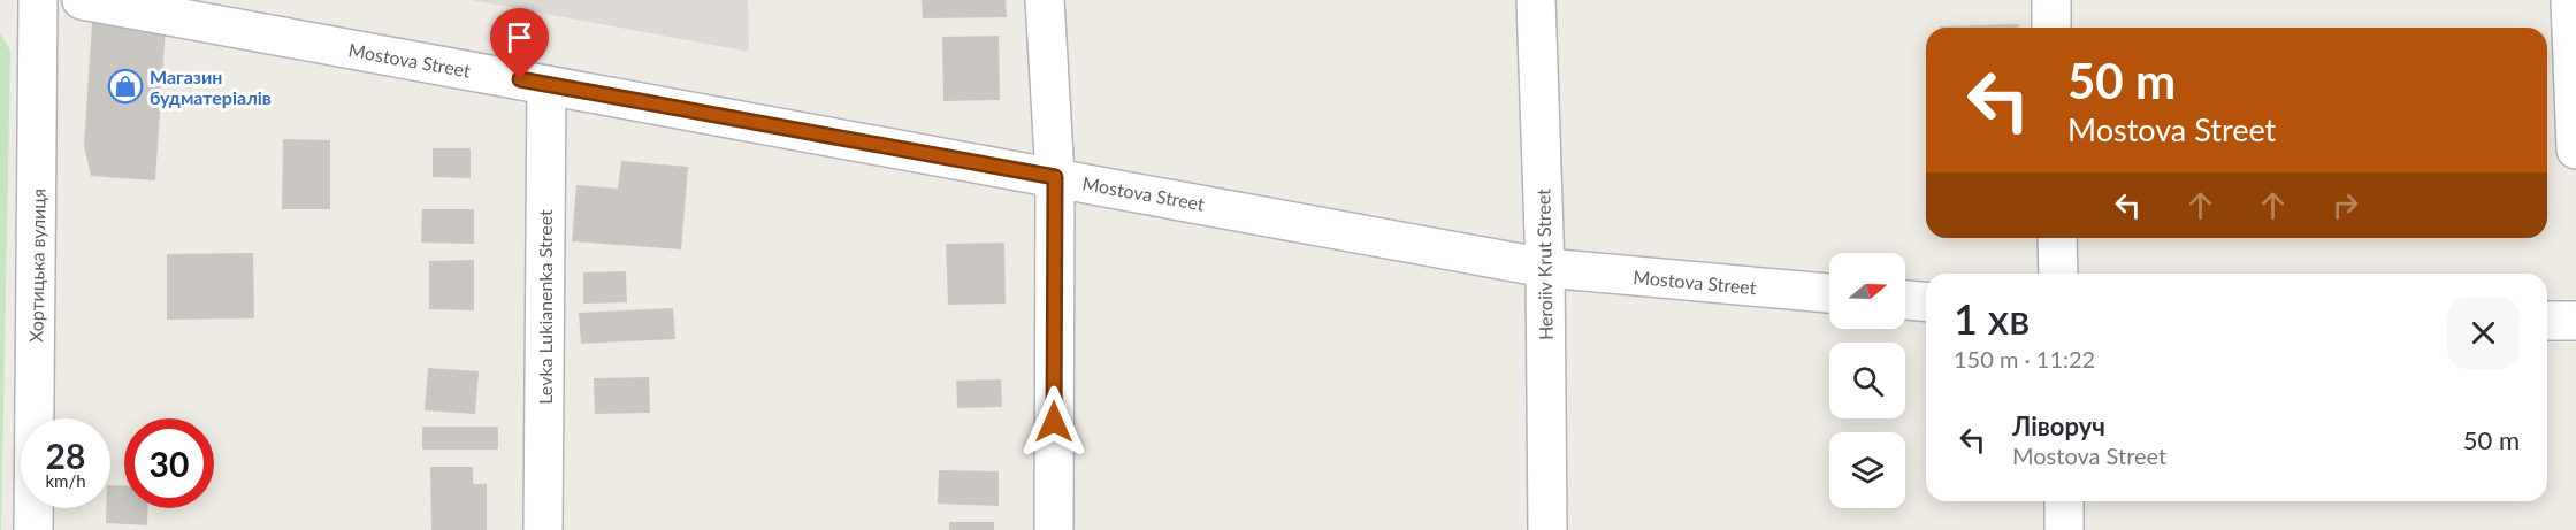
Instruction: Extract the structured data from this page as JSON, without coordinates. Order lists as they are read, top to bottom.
{
  "streets": {
    "street": [
      "Mostova Street",
      "Heroiiv Krut Street",
      "Хортицька вулиця",
      "Levka Lukianenka Street"
    ]
  },
  "crossings": [
    ["Mostova Street", "Heroiiv Krut Street"],
    ["Mostova Street", "Levka Lukianenka Street"]
  ],
  "places": {
    "shop": ["Магазин будматеріалів"]
  },
  "north": "right",
  "page": {
    "turn": ["50 m", "Mostova Street"],
    "heading": ["1 хв", "150 m · 11:22"],
    "list": [
      {
        "name": "Ліворуч",
        "note": "Mostova Street",
        "value": "50 m"
      }
    ],
    "speed": "28 km/h",
    "limit": "30"
  }
}
